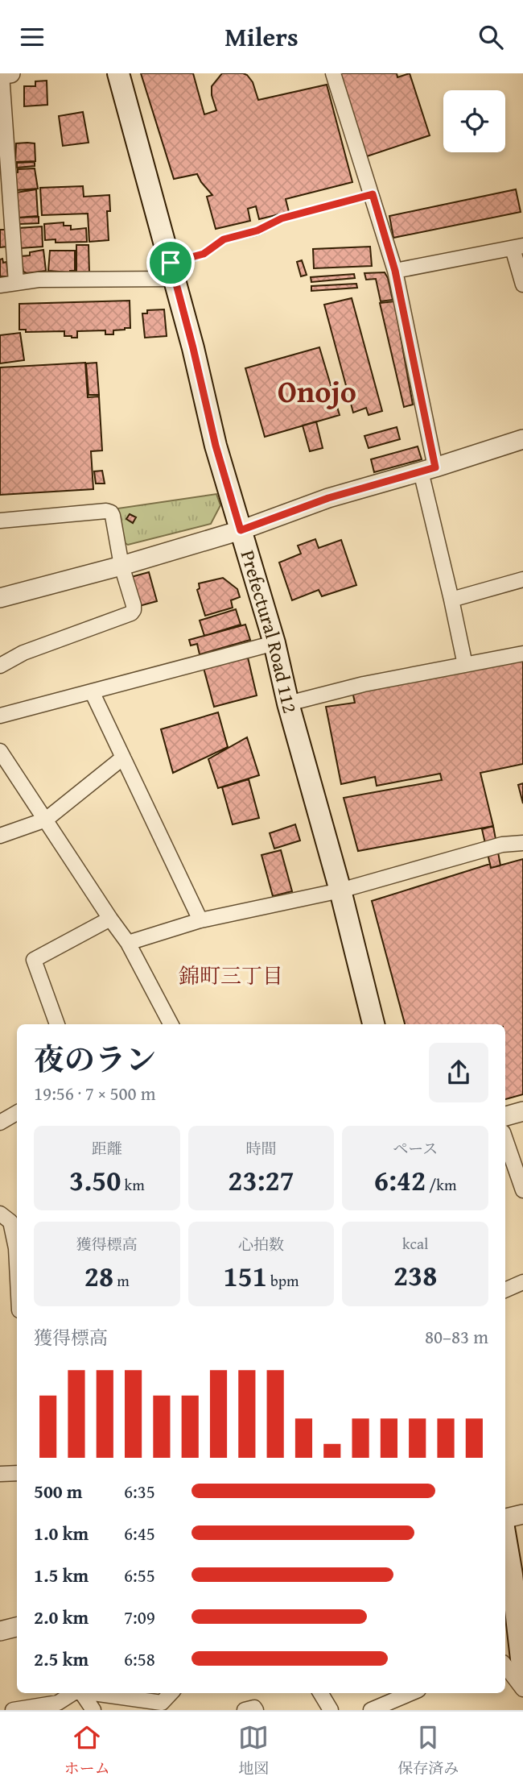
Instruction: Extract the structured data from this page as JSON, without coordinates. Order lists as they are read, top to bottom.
{
  "streets": {
    "main road": ["Prefectural Road 112"]
  },
  "districts": ["Onojo", "錦町三丁目"],
  "page": {
    "header": "Milers",
    "heading": ["夜のラン", "19:56 · 7 × 500 m"],
    "stats": [
      ["距離", "3.50 km"],
      ["時間", "23:27"],
      ["ペース", "6:42 /km"],
      ["獲得標高", "28 m"],
      ["心拍数", "151 bpm"],
      ["kcal", "238"]
    ],
    "chart": ["獲得標高", "80–83 m"],
    "list": [
      {
        "name": "500 m",
        "note": "6:35"
      },
      {
        "name": "1.0 km",
        "note": "6:45"
      },
      {
        "name": "1.5 km",
        "note": "6:55"
      },
      {
        "name": "2.0 km",
        "note": "7:09"
      },
      {
        "name": "2.5 km",
        "note": "6:58"
      }
    ],
    "tabs": ["ホーム", "地図", "保存済み"]
  }
}
